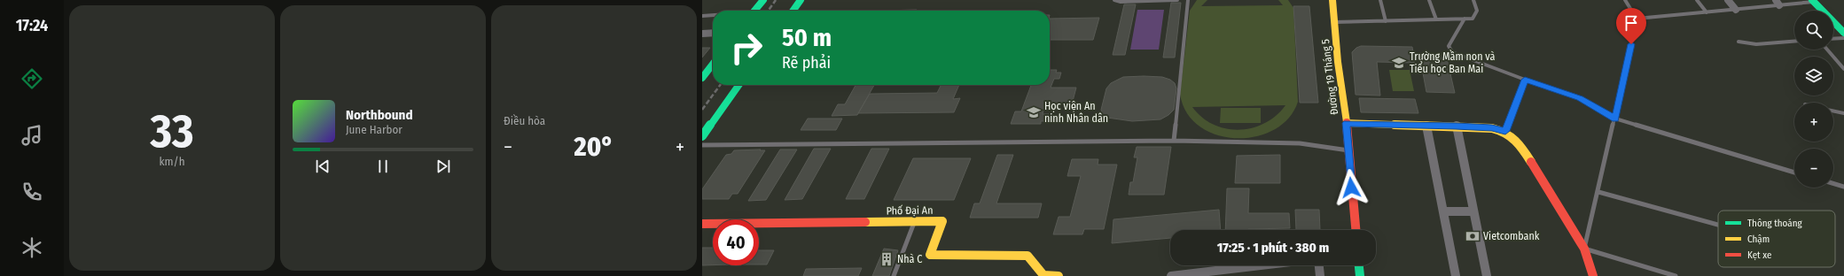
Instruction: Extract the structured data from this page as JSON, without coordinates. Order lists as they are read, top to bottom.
{
  "streets": {
    "main road": ["Đường 19 Tháng 5", "Phố Đại An"]
  },
  "places": {
    "school or university": ["Trường Mầm non và Tiểu học Ban Mai", "Học viện An ninh Nhân dân"],
    "bank": ["Vietcombank"],
    "building": ["Nhà C"]
  },
  "legend": ["Thông thoáng", "Chậm", "Kẹt xe"],
  "page": {
    "tabs": "17:24",
    "tile": [
      ["33", "km/h"],
      "Điều hòa"
    ],
    "map_buttons": ["+", "−"],
    "turn": ["50 m", "Rẽ phải"],
    "song": ["Northbound", "June Harbor"],
    "heat": ["−", "20°", "+"],
    "limit": "40",
    "trip": "17:25 · 1 phút · 380 m"
  }
}
